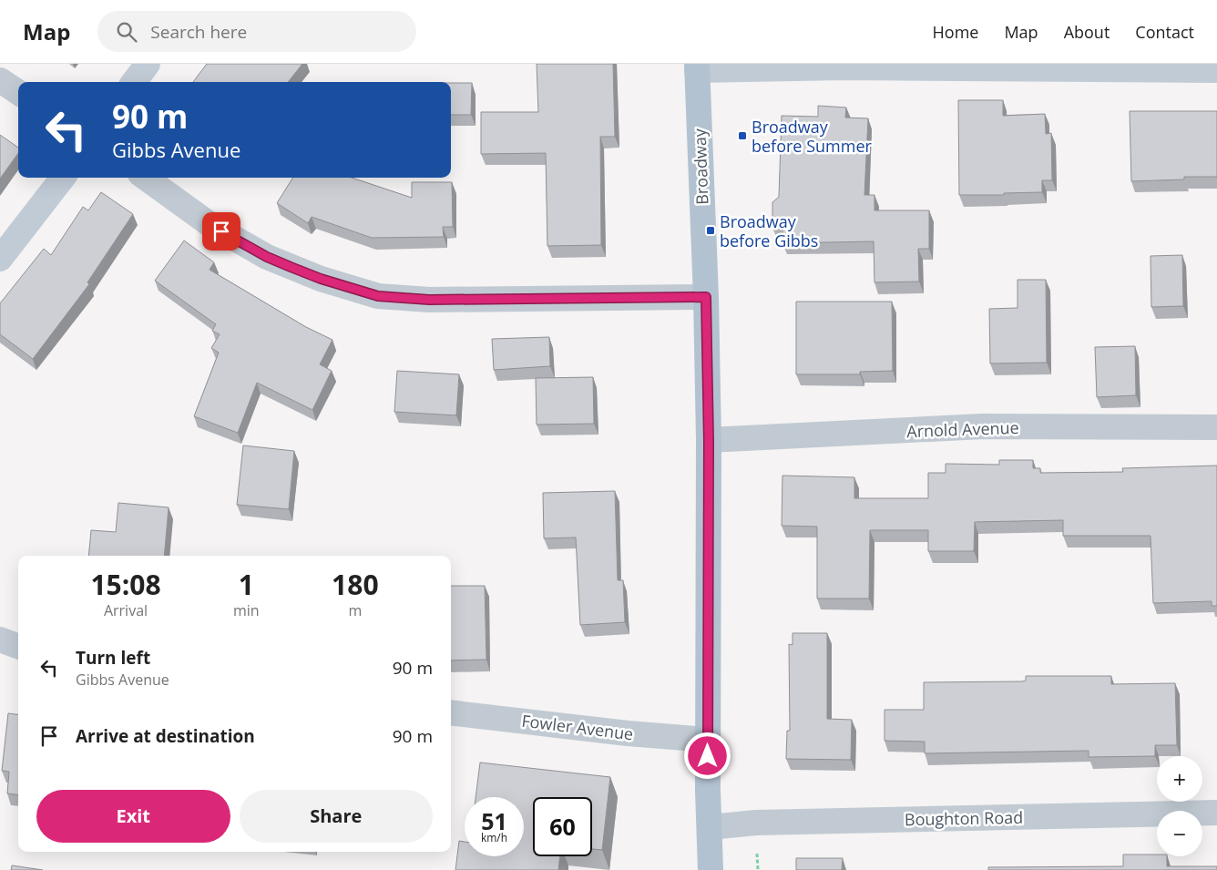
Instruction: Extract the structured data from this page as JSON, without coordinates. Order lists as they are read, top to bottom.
{
  "streets": {
    "main road": ["Broadway"],
    "street": ["Arnold Avenue", "Fowler Avenue", "Boughton Road"]
  },
  "crossings": [
    ["Broadway", "Arnold Avenue"],
    ["Broadway", "Fowler Avenue"],
    ["Broadway", "Boughton Road"]
  ],
  "places": {
    "transit": ["Broadway before Summer", "Broadway before Gibbs"]
  },
  "page": {
    "header": "Map",
    "search": "Search here",
    "nav": [
      "Home",
      "Map",
      "About",
      "Contact"
    ],
    "turn": ["90 m", "Gibbs Avenue"],
    "eta": [
      "15:08",
      "Arrival",
      "1",
      "min",
      "180",
      "m"
    ],
    "list": [
      {
        "name": "Turn left",
        "note": "Gibbs Avenue",
        "value": "90 m"
      },
      {
        "name": "Arrive at destination",
        "value": "90 m"
      }
    ],
    "map_buttons": ["+", "−"],
    "buttons": ["Exit", "Share"],
    "speed": "51 km/h",
    "limit": "60"
  }
}
